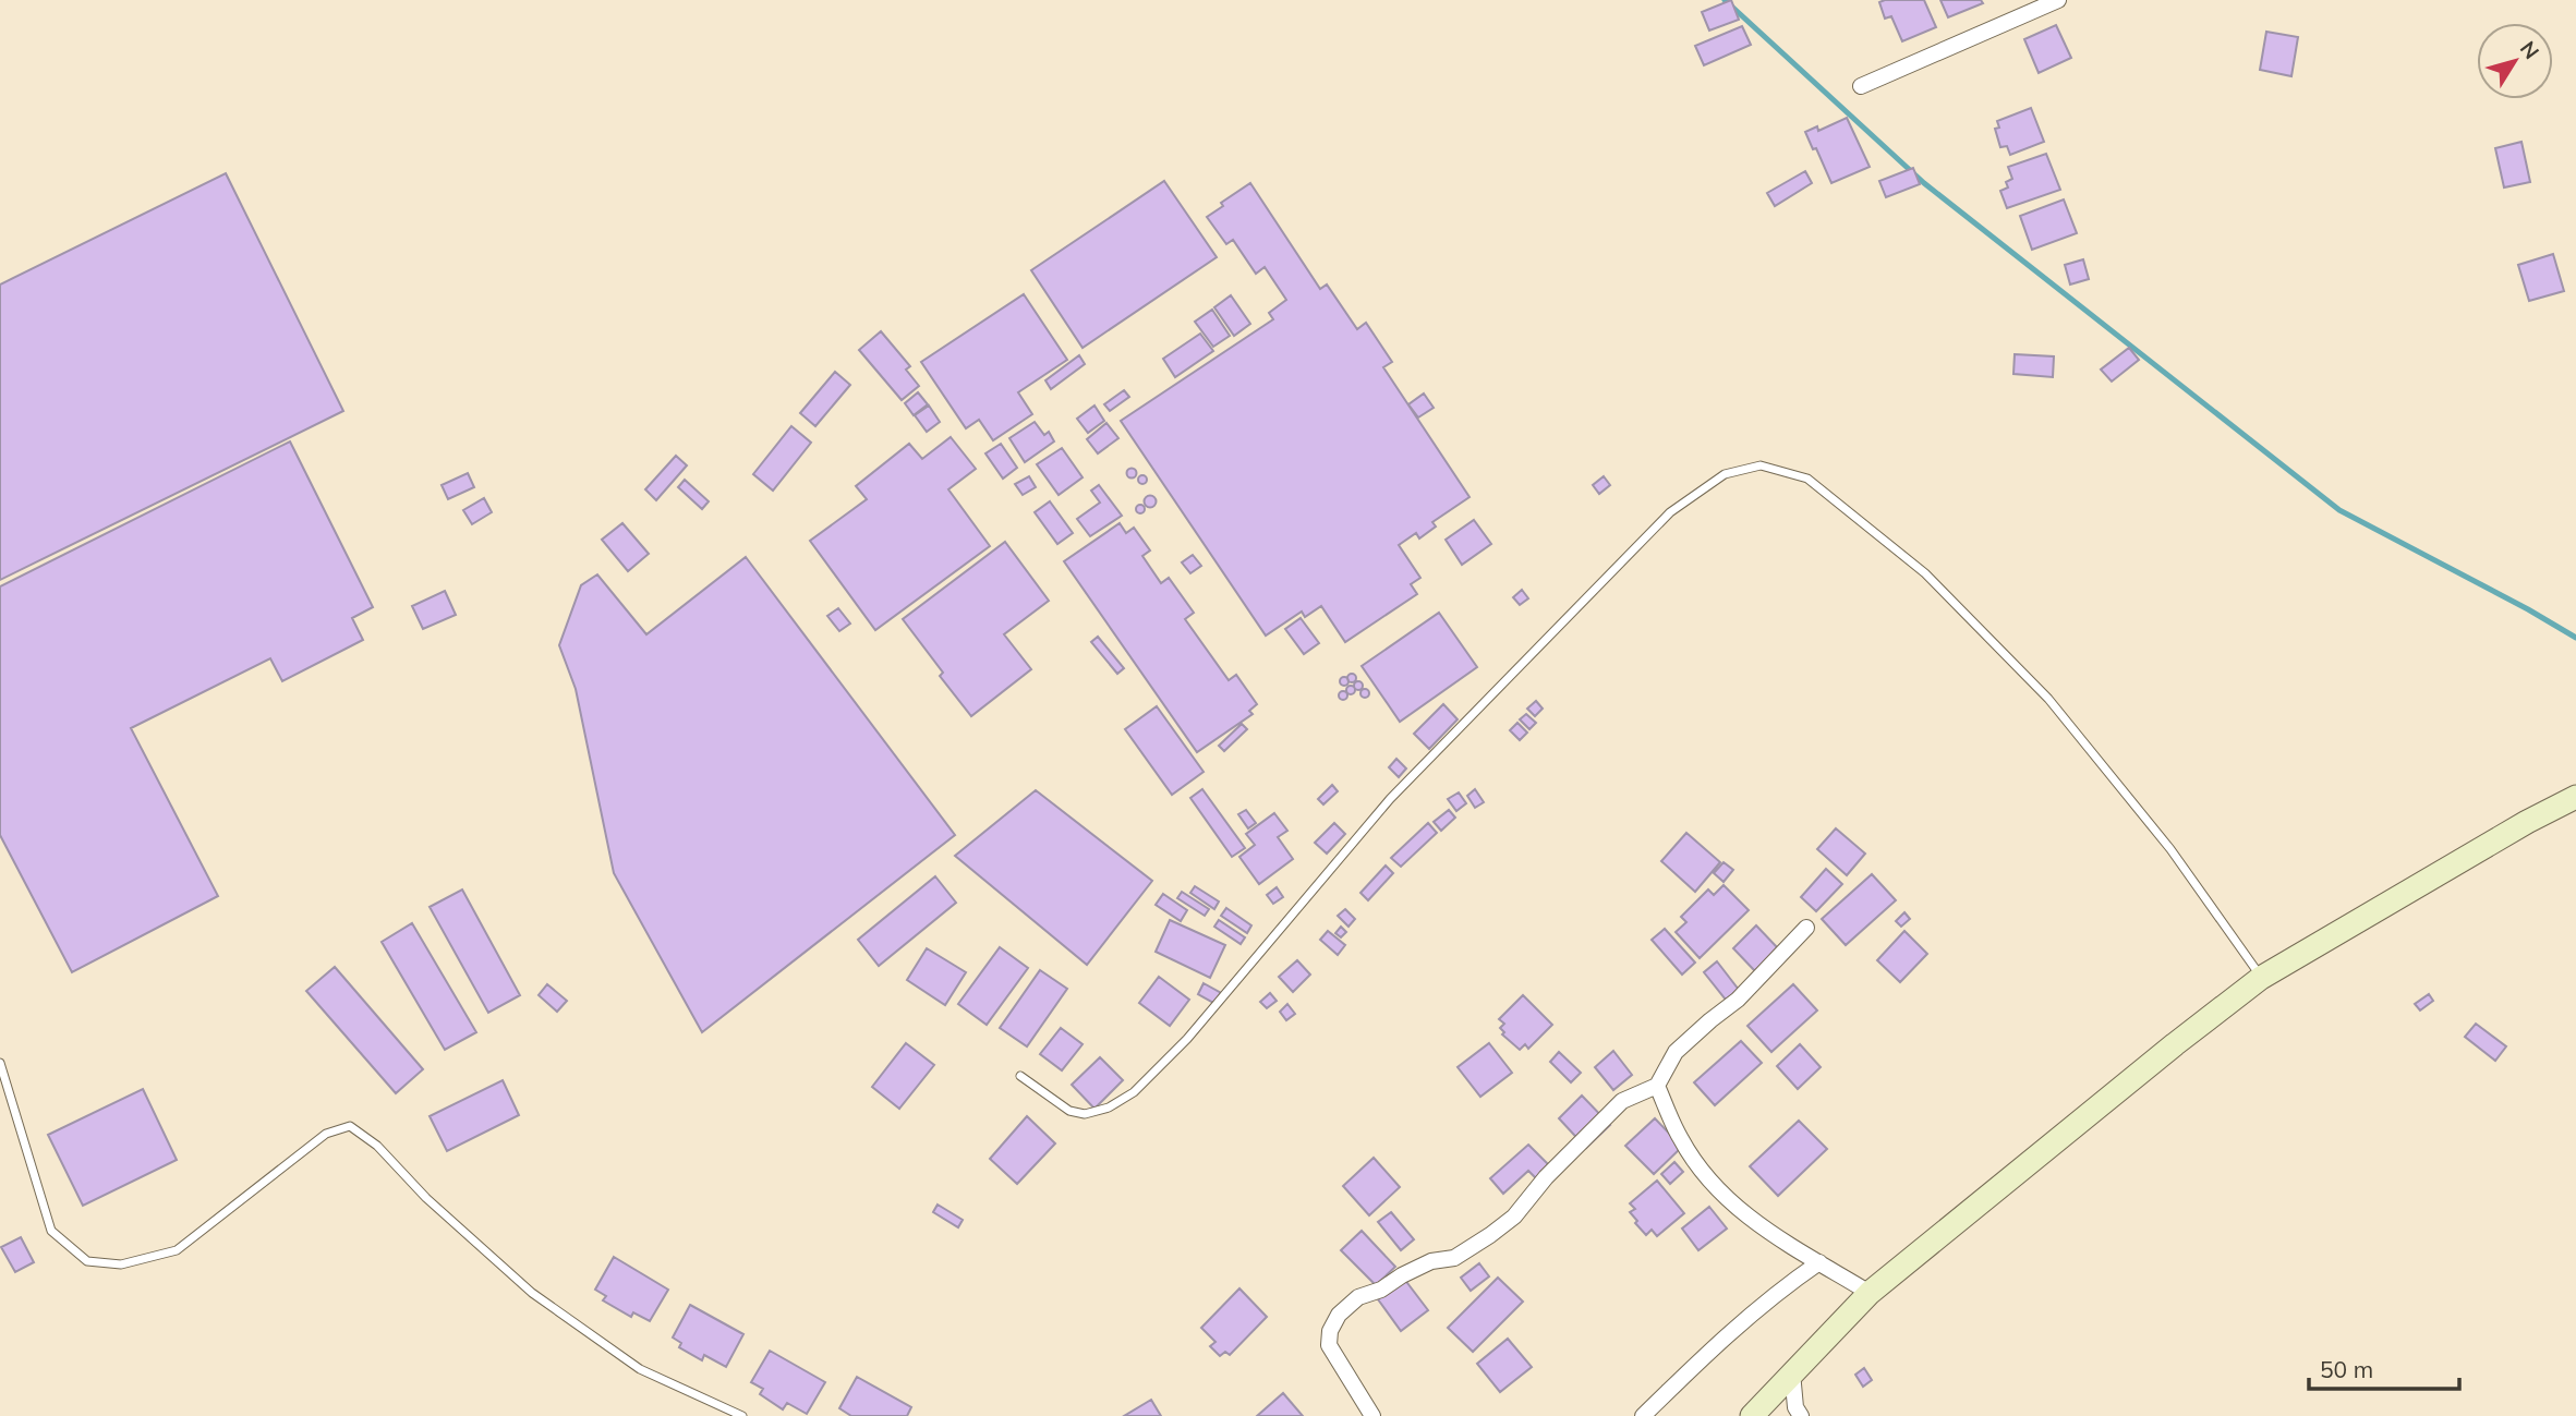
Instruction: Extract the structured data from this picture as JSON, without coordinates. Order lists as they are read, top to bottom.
{
  "scale_bar": "50 m",
  "north": "top right"
}
